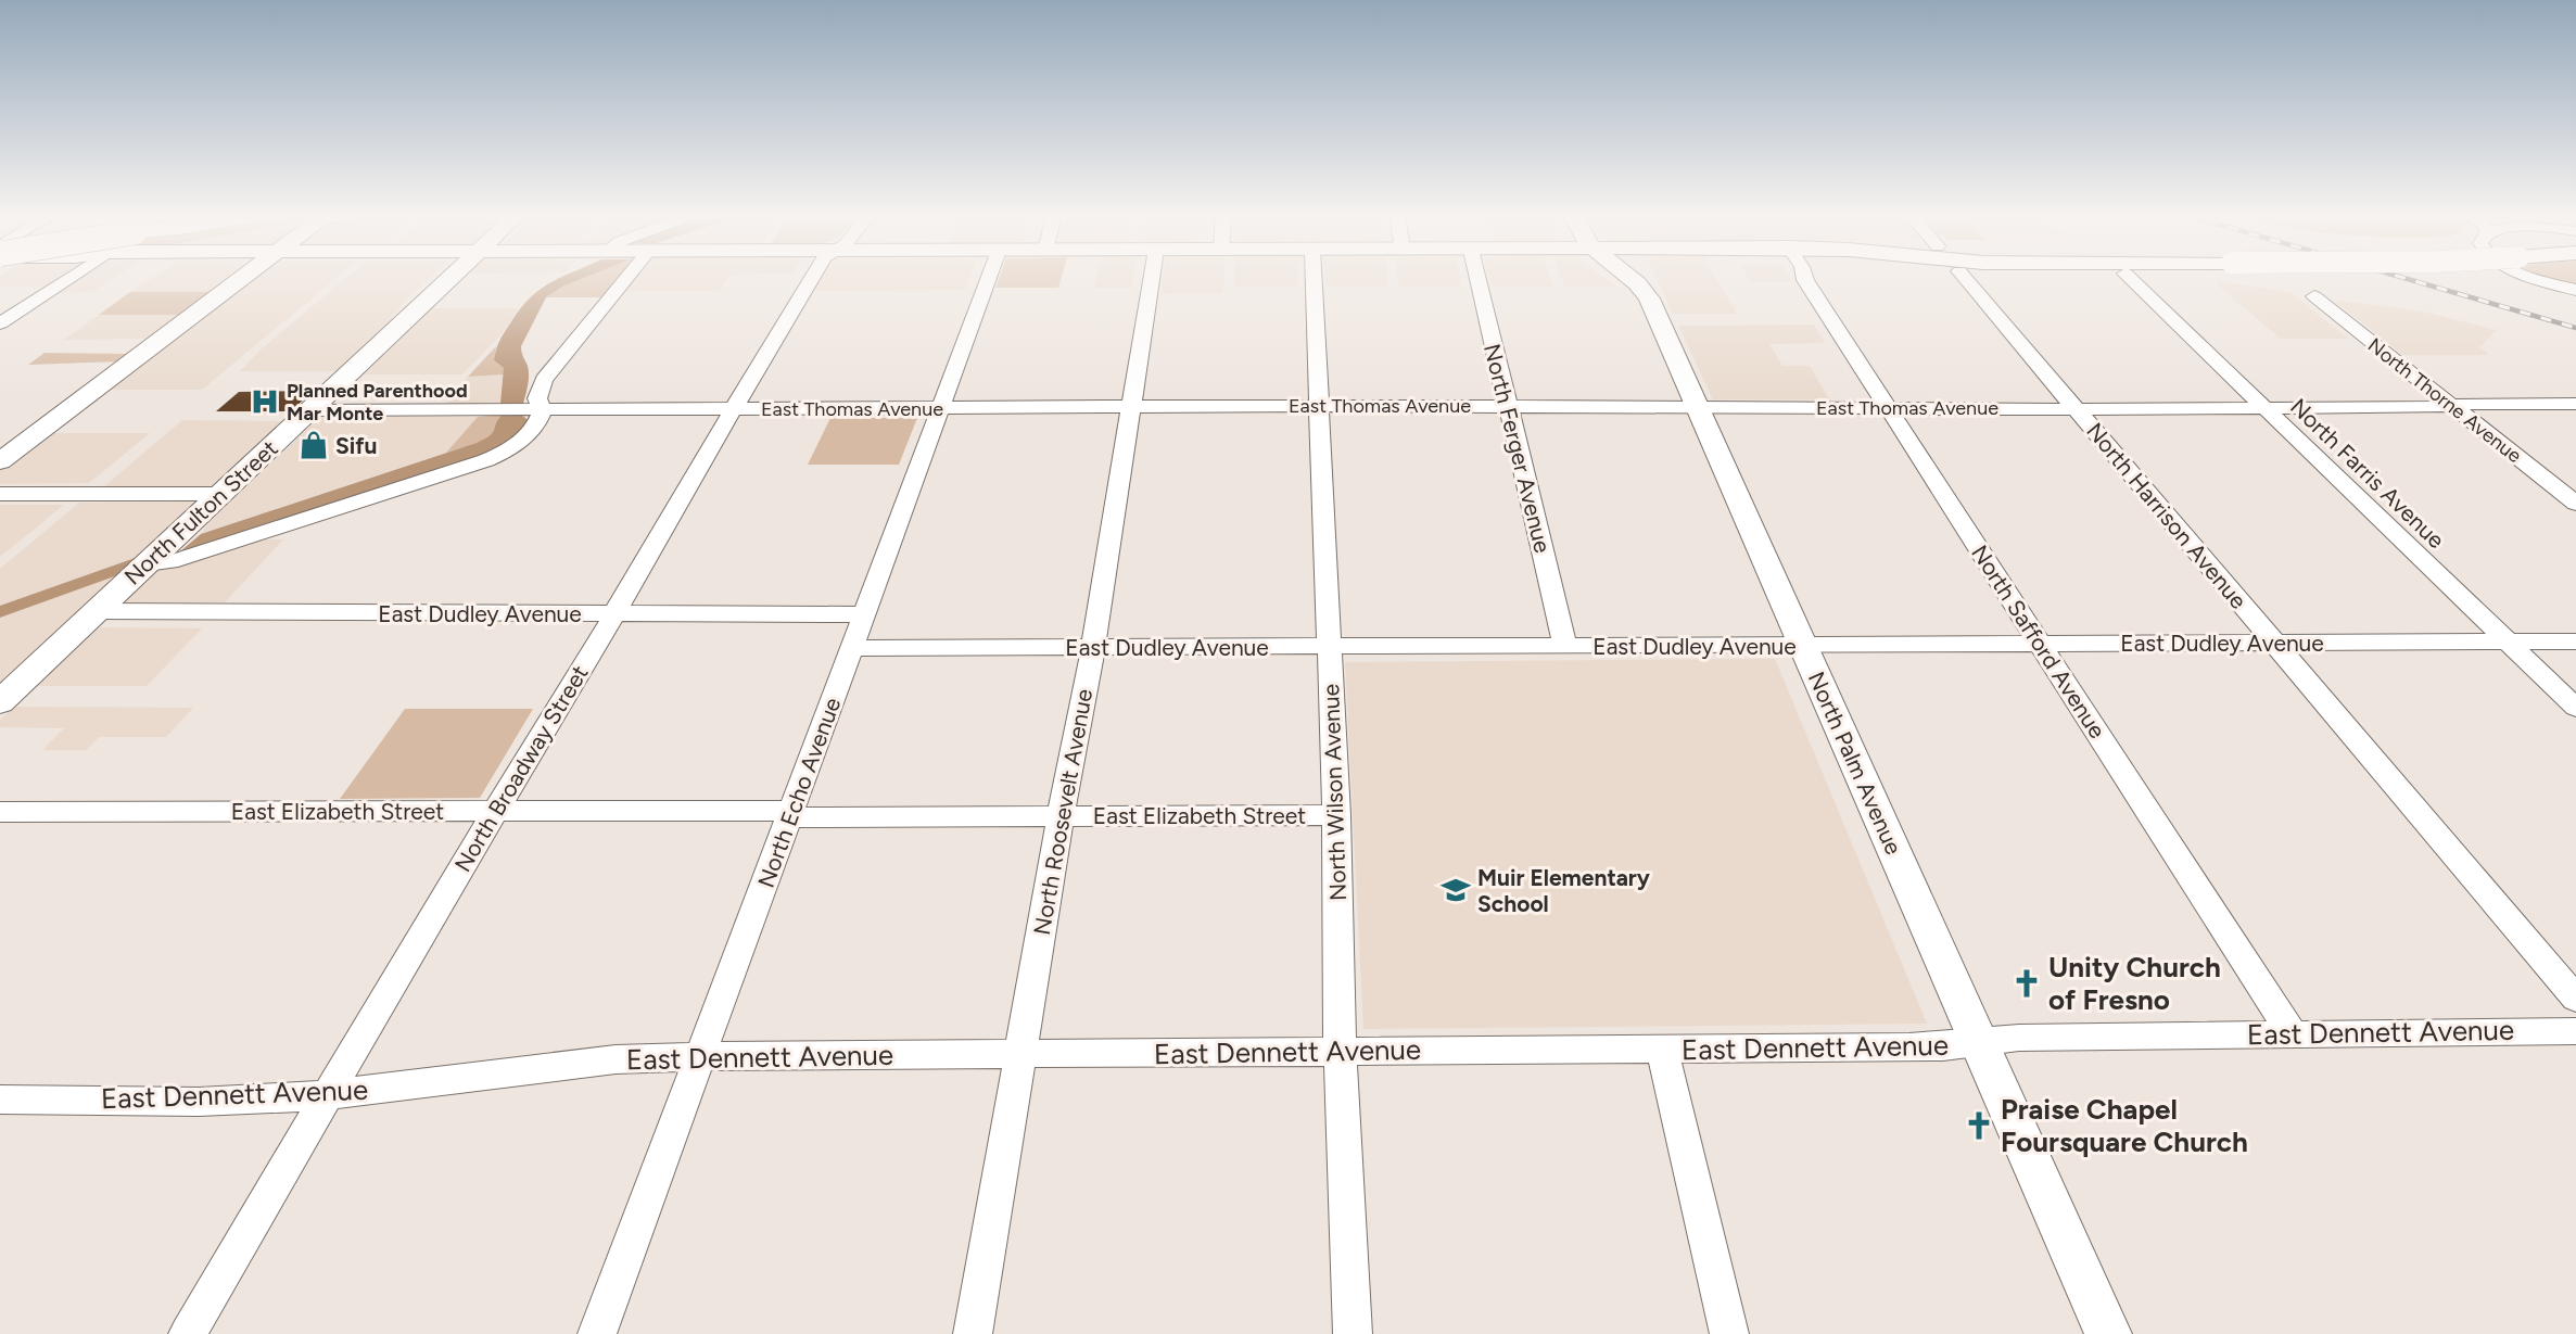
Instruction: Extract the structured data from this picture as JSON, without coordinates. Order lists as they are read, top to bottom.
{
  "streets": {
    "main road": ["North Fulton Street", "North Palm Avenue"],
    "street": [
      "North Thorne Avenue",
      "East Thomas Avenue",
      "North Ferger Avenue",
      "North Farris Avenue",
      "North Harrison Avenue",
      "East Dudley Avenue",
      "North Safford Avenue",
      "North Broadway Street",
      "North Echo Avenue",
      "North Wilson Avenue",
      "East Elizabeth Street",
      "North Roosevelt Avenue",
      "East Dennett Avenue"
    ]
  },
  "crossings": [
    ["North Thorne Avenue", "East Thomas Avenue"],
    ["East Thomas Avenue", "North Ferger Avenue"],
    ["East Thomas Avenue", "North Farris Avenue"],
    ["East Thomas Avenue", "North Fulton Street"],
    ["East Thomas Avenue", "North Harrison Avenue"],
    ["East Thomas Avenue", "North Safford Avenue"],
    ["East Thomas Avenue", "North Palm Avenue"],
    ["East Thomas Avenue", "North Broadway Street"],
    ["East Thomas Avenue", "North Echo Avenue"],
    ["East Thomas Avenue", "North Wilson Avenue"],
    ["East Thomas Avenue", "North Roosevelt Avenue"],
    ["North Ferger Avenue", "East Dudley Avenue"],
    ["North Farris Avenue", "East Dudley Avenue"],
    ["North Fulton Street", "East Dudley Avenue"],
    ["North Harrison Avenue", "East Dudley Avenue"],
    ["East Dudley Avenue", "North Safford Avenue"],
    ["East Dudley Avenue", "North Palm Avenue"],
    ["East Dudley Avenue", "North Broadway Street"],
    ["East Dudley Avenue", "North Echo Avenue"],
    ["East Dudley Avenue", "North Wilson Avenue"],
    ["East Dudley Avenue", "North Roosevelt Avenue"],
    ["North Safford Avenue", "East Dennett Avenue"],
    ["North Palm Avenue", "East Dennett Avenue"],
    ["North Broadway Street", "East Elizabeth Street"],
    ["North Broadway Street", "East Dennett Avenue"],
    ["North Echo Avenue", "East Elizabeth Street"],
    ["North Echo Avenue", "East Dennett Avenue"],
    ["North Wilson Avenue", "East Elizabeth Street"],
    ["North Wilson Avenue", "East Dennett Avenue"],
    ["East Elizabeth Street", "North Roosevelt Avenue"],
    ["North Roosevelt Avenue", "East Dennett Avenue"]
  ],
  "places": {
    "hospital": ["Planned Parenthood Mar Monte"],
    "shop": ["Sifu"],
    "school or university": ["Muir Elementary School"],
    "church": ["Unity Church of Fresno", "Praise Chapel Foursquare Church"]
  }
}
